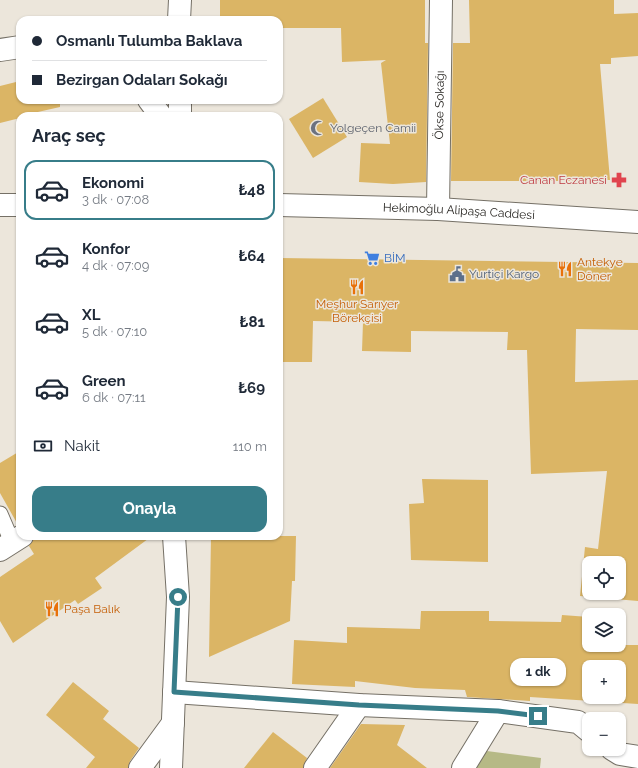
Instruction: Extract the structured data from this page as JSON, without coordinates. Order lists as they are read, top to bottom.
{
  "streets": {
    "street": ["Ökse Sokağı", "Hekimoğlu Alipaşa Caddesi"]
  },
  "crossings": [
    ["Ökse Sokağı", "Hekimoğlu Alipaşa Caddesi"]
  ],
  "places": {
    "mosque": ["Yolgeçen Camii"],
    "pharmacy": ["Canan Eczanesi"],
    "supermarket": ["BİM"],
    "restaurant": ["Antekye Döner", "Meşhur Sarıyer Börekçisi", "Paşa Balık"],
    "public building": ["Yurtiçi Kargo"]
  },
  "page": {
    "banner": ["Osmanlı Tulumba Baklava", "Bezirgan Odaları Sokağı"],
    "heading": "Araç seç",
    "list": [
      {
        "name": "Ekonomi",
        "note": "3 dk · 07:08",
        "value": "₺48"
      },
      {
        "name": "Konfor",
        "note": "4 dk · 07:09",
        "value": "₺64"
      },
      {
        "name": "XL",
        "note": "5 dk · 07:10",
        "value": "₺81"
      },
      {
        "name": "Green",
        "note": "6 dk · 07:11",
        "value": "₺69"
      }
    ],
    "pay": ["Nakit", "110 m"],
    "buttons": "Onayla",
    "map_buttons": ["+", "−"],
    "bubble": "1 dk"
  }
}
